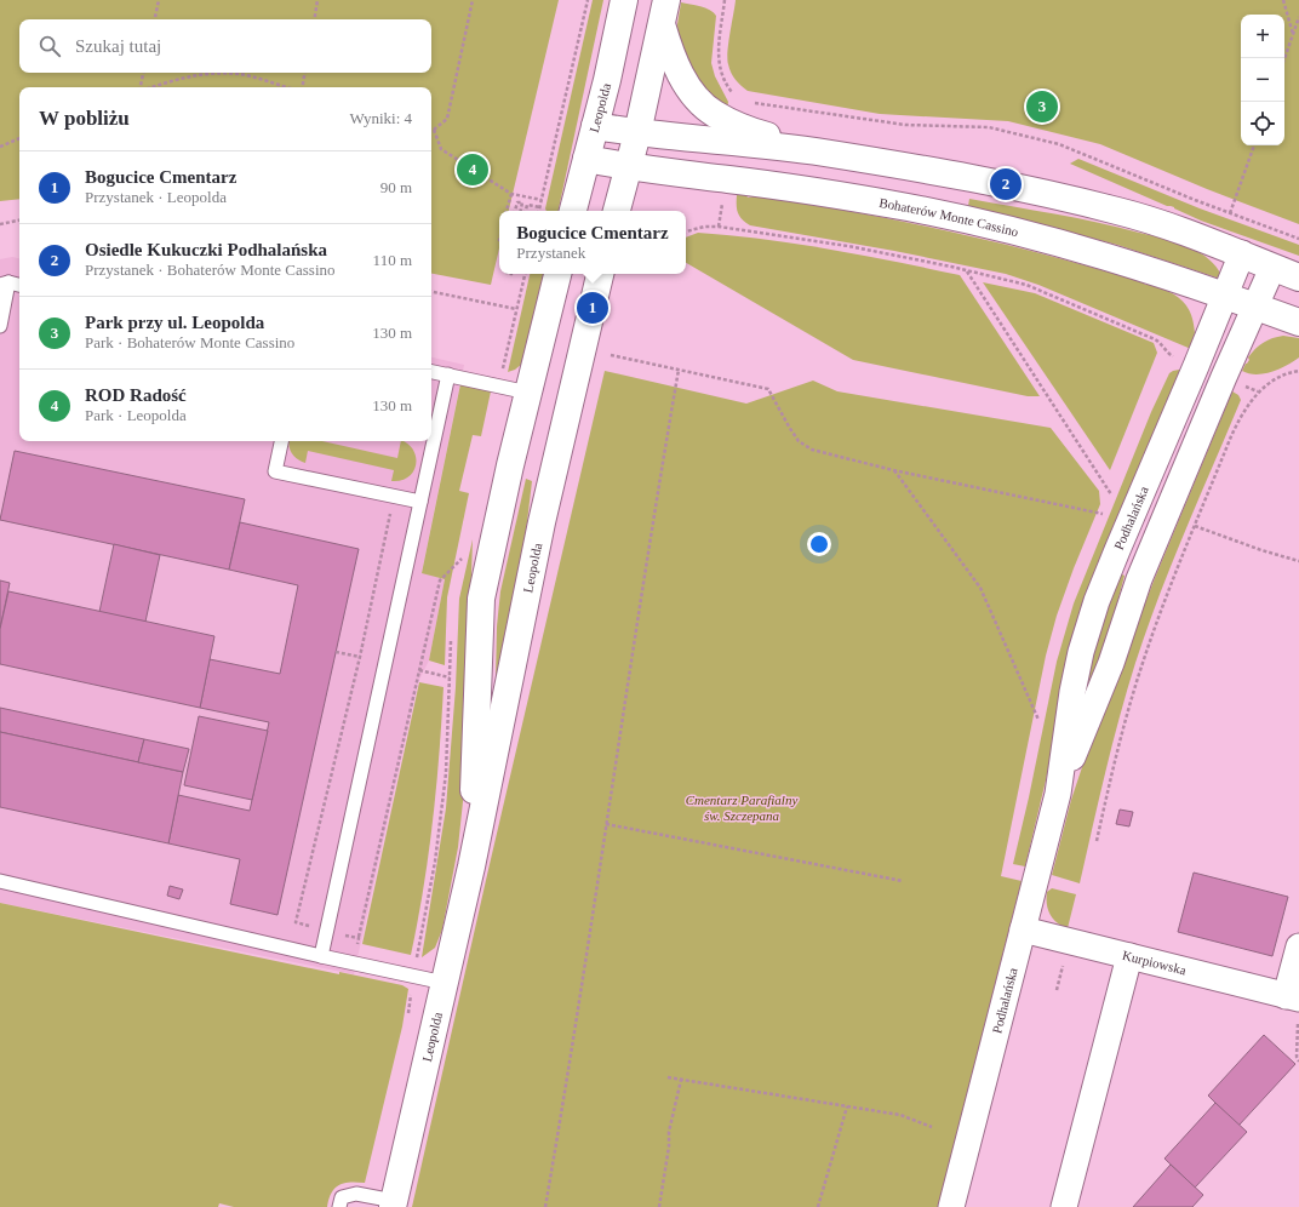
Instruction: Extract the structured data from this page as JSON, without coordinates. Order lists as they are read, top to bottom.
{
  "streets": {
    "street": [
      "Leopolda",
      "Bohaterów Monte Cassino",
      "Podhalańska",
      "Kurpiowska"
    ]
  },
  "crossings": [
    ["Leopolda", "Bohaterów Monte Cassino"],
    ["Bohaterów Monte Cassino", "Podhalańska"],
    ["Podhalańska", "Kurpiowska"]
  ],
  "parks": ["Cmentarz Parafialny św. Szczepana"],
  "page": {
    "map_buttons": ["+", "−"],
    "search": "Szukaj tutaj",
    "heading": ["W pobliżu", "Wyniki: 4"],
    "pins": [
      "3",
      "4",
      "2",
      "1"
    ],
    "list": [
      {
        "mark": "1",
        "name": "Bogucice Cmentarz",
        "note": "Przystanek · Leopolda",
        "value": "90 m"
      },
      {
        "mark": "2",
        "name": "Osiedle Kukuczki Podhalańska",
        "note": "Przystanek · Bohaterów Monte Cassino",
        "value": "110 m"
      },
      {
        "mark": "3",
        "name": "Park przy ul. Leopolda",
        "note": "Park · Bohaterów Monte Cassino",
        "value": "130 m"
      },
      {
        "mark": "4",
        "name": "ROD Radość",
        "note": "Park · Leopolda",
        "value": "130 m"
      }
    ],
    "popup": ["Bogucice Cmentarz", "Przystanek"]
  }
}
